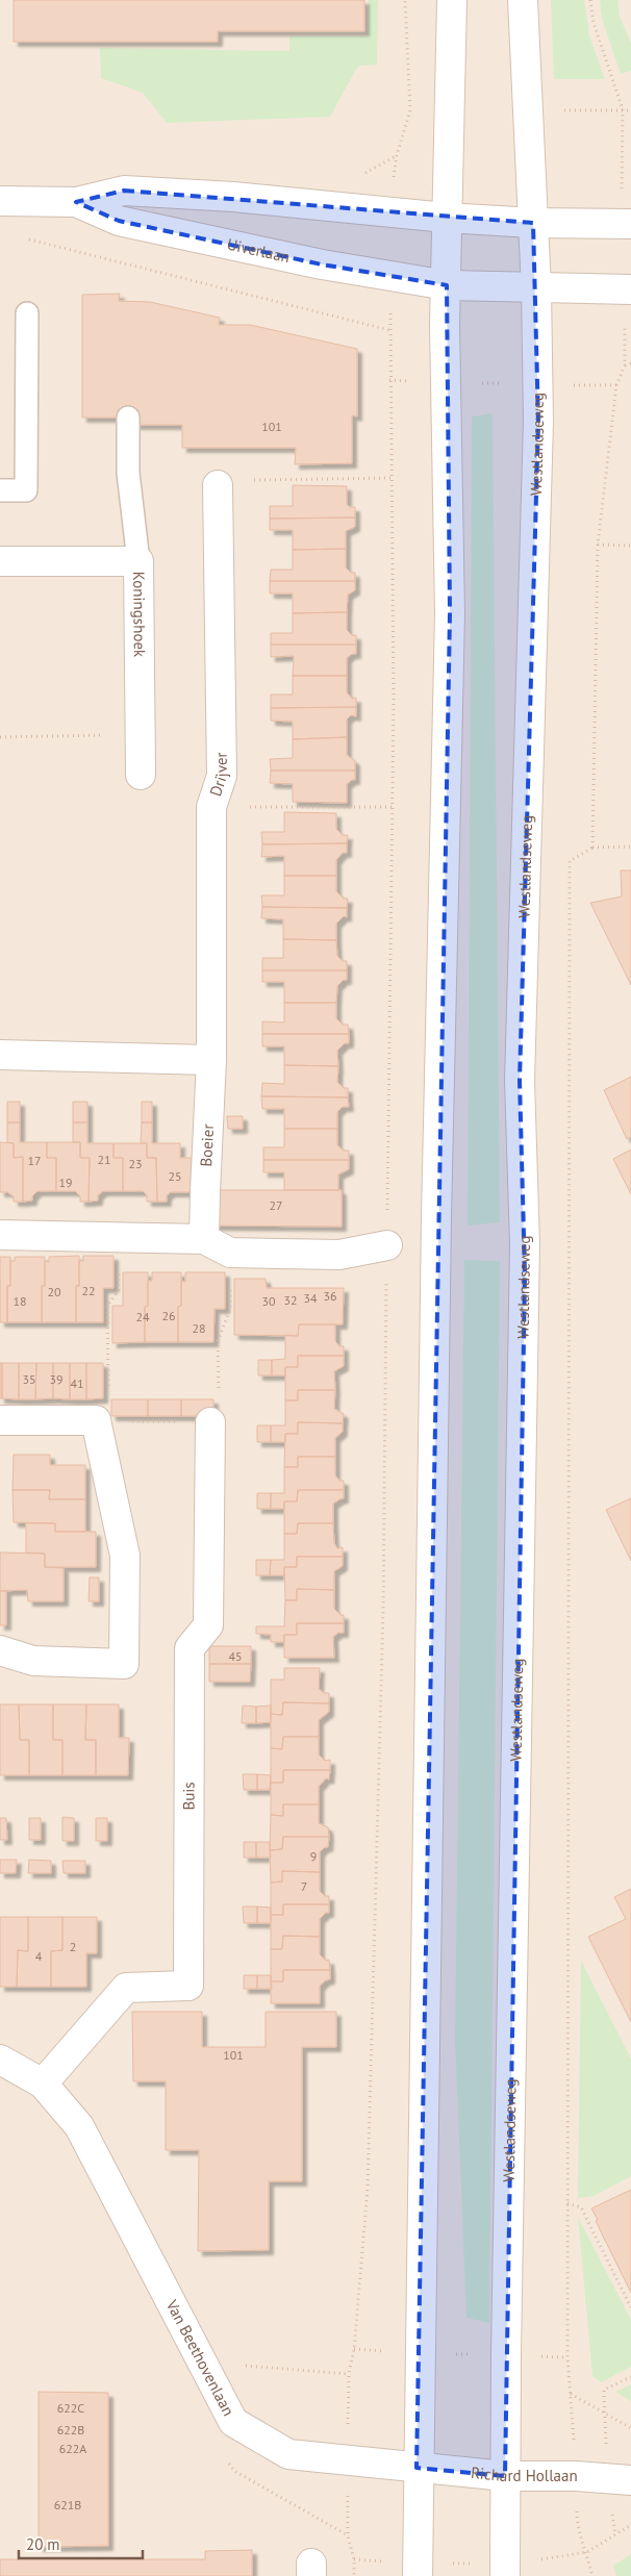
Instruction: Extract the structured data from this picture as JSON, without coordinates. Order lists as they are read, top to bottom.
{
  "streets": {
    "main road": [
      "Uiverlaan",
      "Westlandseweg",
      "Koningshoek",
      "Drijver",
      "Boeier",
      "Buis",
      "Van Beethovenlaan",
      "Richard Hollaan"
    ]
  },
  "crossings": [
    ["Uiverlaan", "Westlandseweg"],
    ["Westlandseweg", "Richard Hollaan"],
    ["Drijver", "Boeier"],
    ["Buis", "Van Beethovenlaan"],
    ["Van Beethovenlaan", "Richard Hollaan"]
  ],
  "house_numbers": [
    "101",
    "21",
    "17",
    "23",
    "25",
    "19",
    "27",
    "22",
    "20",
    "36",
    "34",
    "32",
    "18",
    "30",
    "26",
    "24",
    "28",
    "35",
    "39",
    "41",
    "45",
    "9",
    "7",
    "2",
    "4",
    "101",
    "622C",
    "622B",
    "622A",
    "621B"
  ],
  "scale_bar": "20 m"
}
